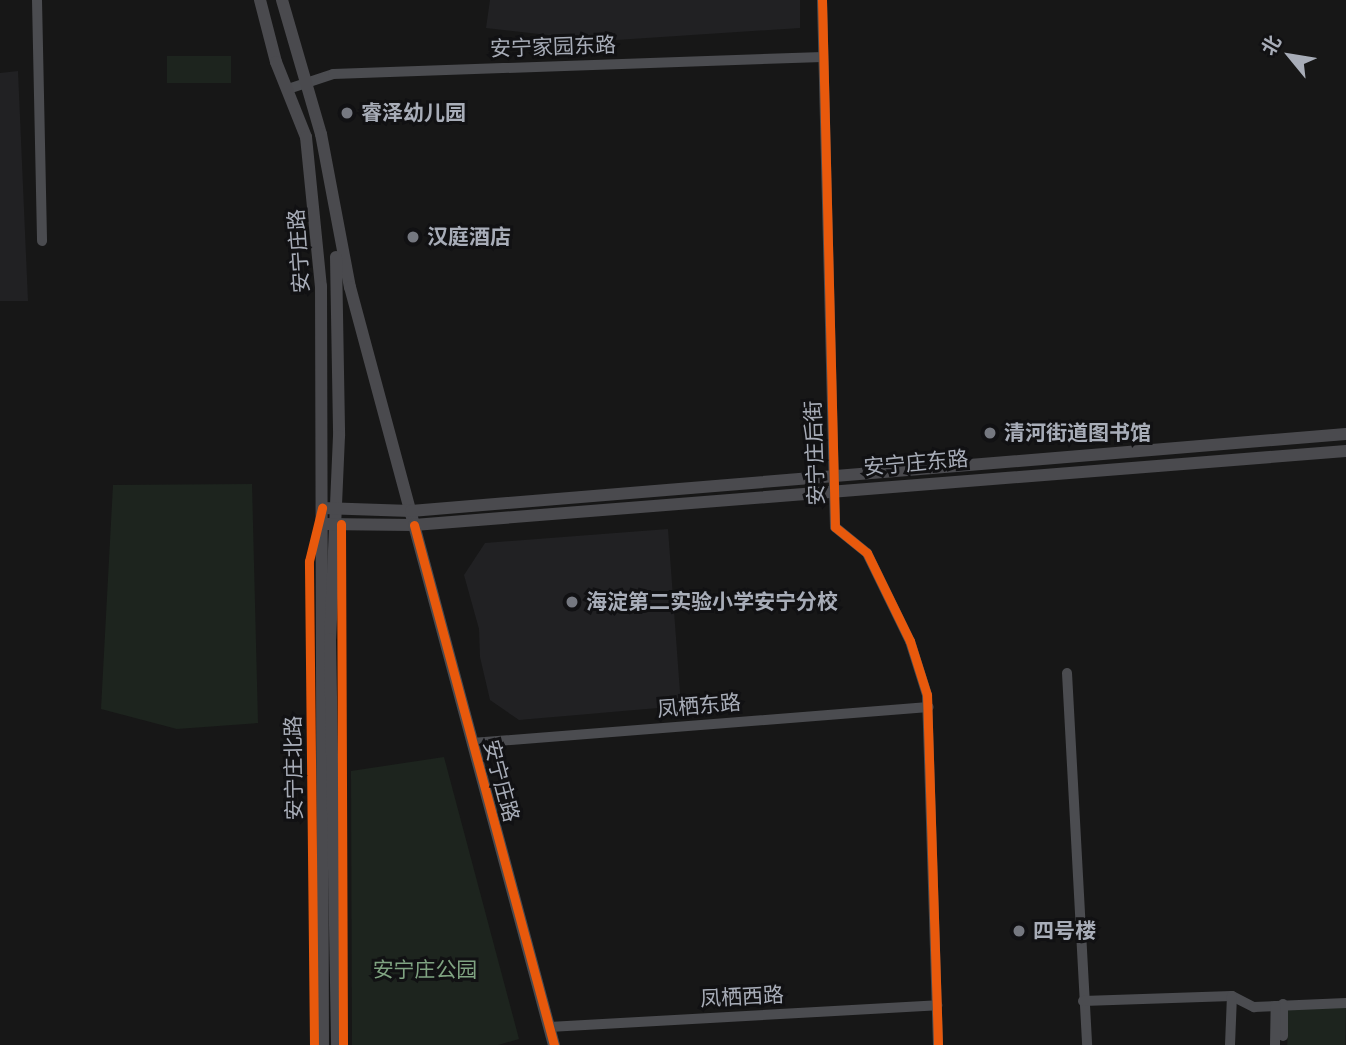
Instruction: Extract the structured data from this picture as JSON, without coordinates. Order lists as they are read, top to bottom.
{
  "streets": {
    "main road": ["安宁庄路", "安宁庄东路", "安宁庄北路"],
    "street": [
      "安宁家园东路",
      "安宁庄后街",
      "凤栖东路",
      "凤栖西路"
    ]
  },
  "crossings": [
    ["安宁家园东路", "安宁庄路"],
    ["安宁家园东路", "安宁庄后街"],
    ["安宁庄路", "安宁庄东路"],
    ["安宁庄路", "凤栖东路"],
    ["安宁庄路", "安宁庄北路"],
    ["安宁庄路", "凤栖西路"],
    ["安宁庄后街", "安宁庄东路"],
    ["安宁庄后街", "凤栖东路"],
    ["安宁庄后街", "凤栖西路"],
    ["安宁庄东路", "安宁庄北路"]
  ],
  "parks": ["安宁庄公园"],
  "places": [
    "睿泽幼儿园",
    "汉庭酒店",
    "清河街道图书馆",
    "海淀第二实验小学安宁分校",
    "四号楼"
  ],
  "north": "top left"
}
